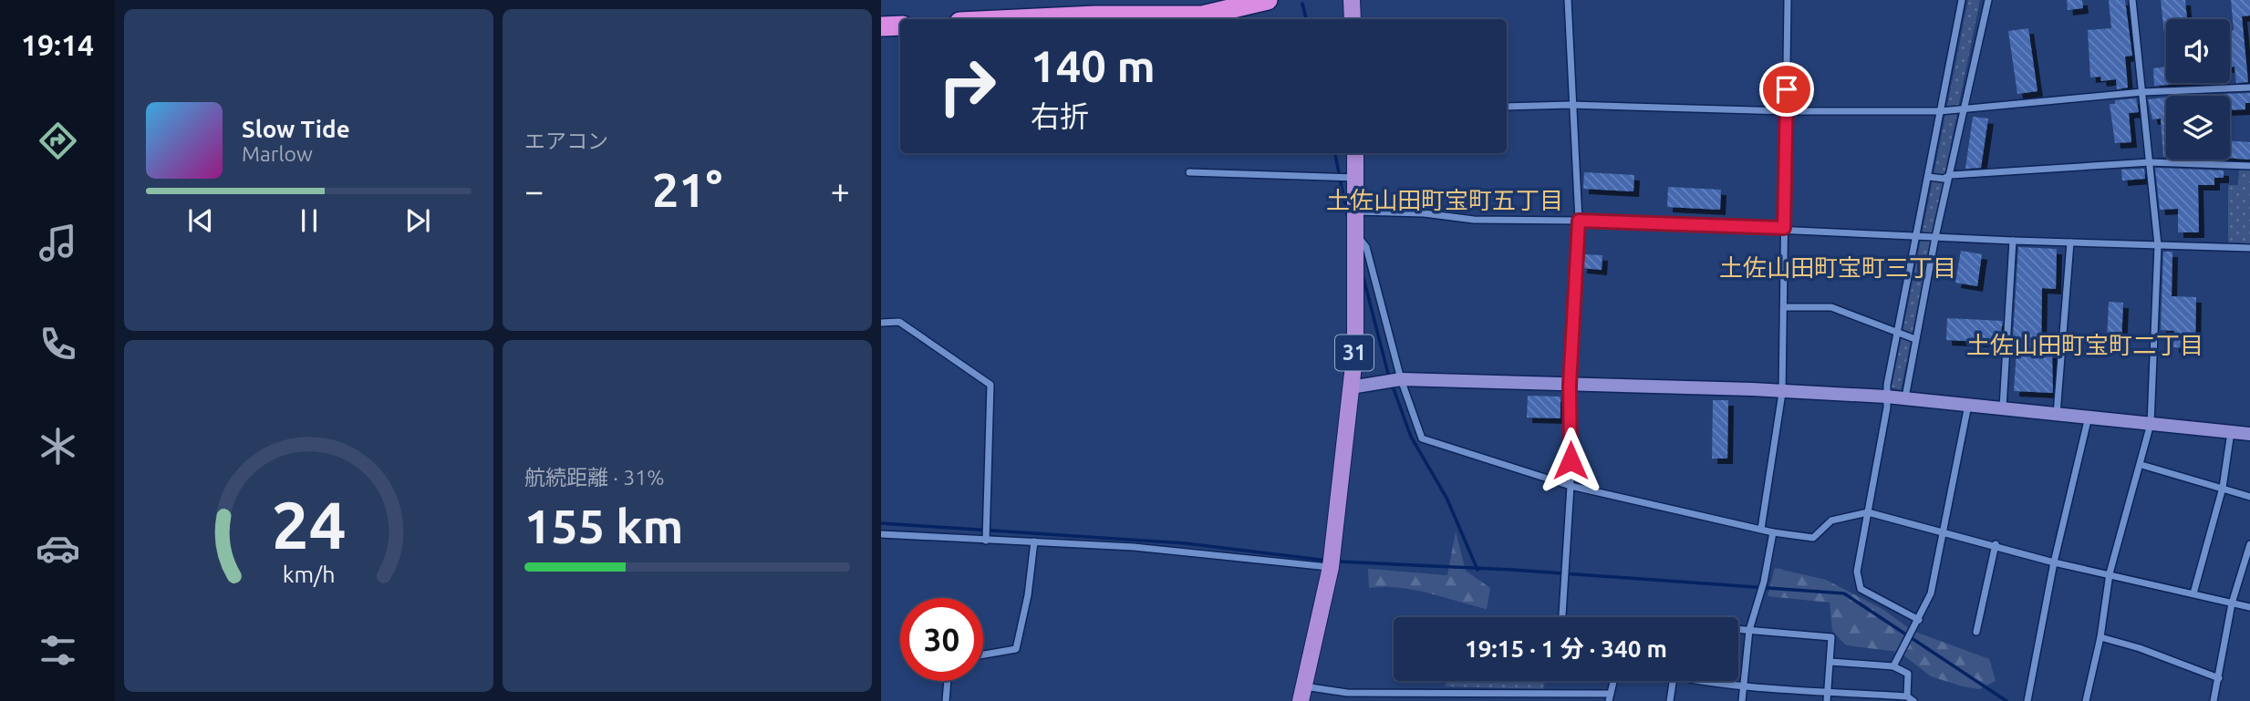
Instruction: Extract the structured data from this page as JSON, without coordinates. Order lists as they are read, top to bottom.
{
  "streets": {
    "main road": ["31"]
  },
  "districts": ["土佐山田町宝町五丁目", "土佐山田町宝町三丁目", "土佐山田町宝町二丁目"],
  "page": {
    "tabs": "19:14",
    "tile": [
      "エアコン",
      ["航続距離 · 31%", "155 km"]
    ],
    "turn": ["140 m", "右折"],
    "song": ["Slow Tide", "Marlow"],
    "heat": ["−", "21°", "+"],
    "limit": "30",
    "trip": "19:15 · 1 分 · 340 m",
    "gauge": ["24", "km/h"]
  }
}
